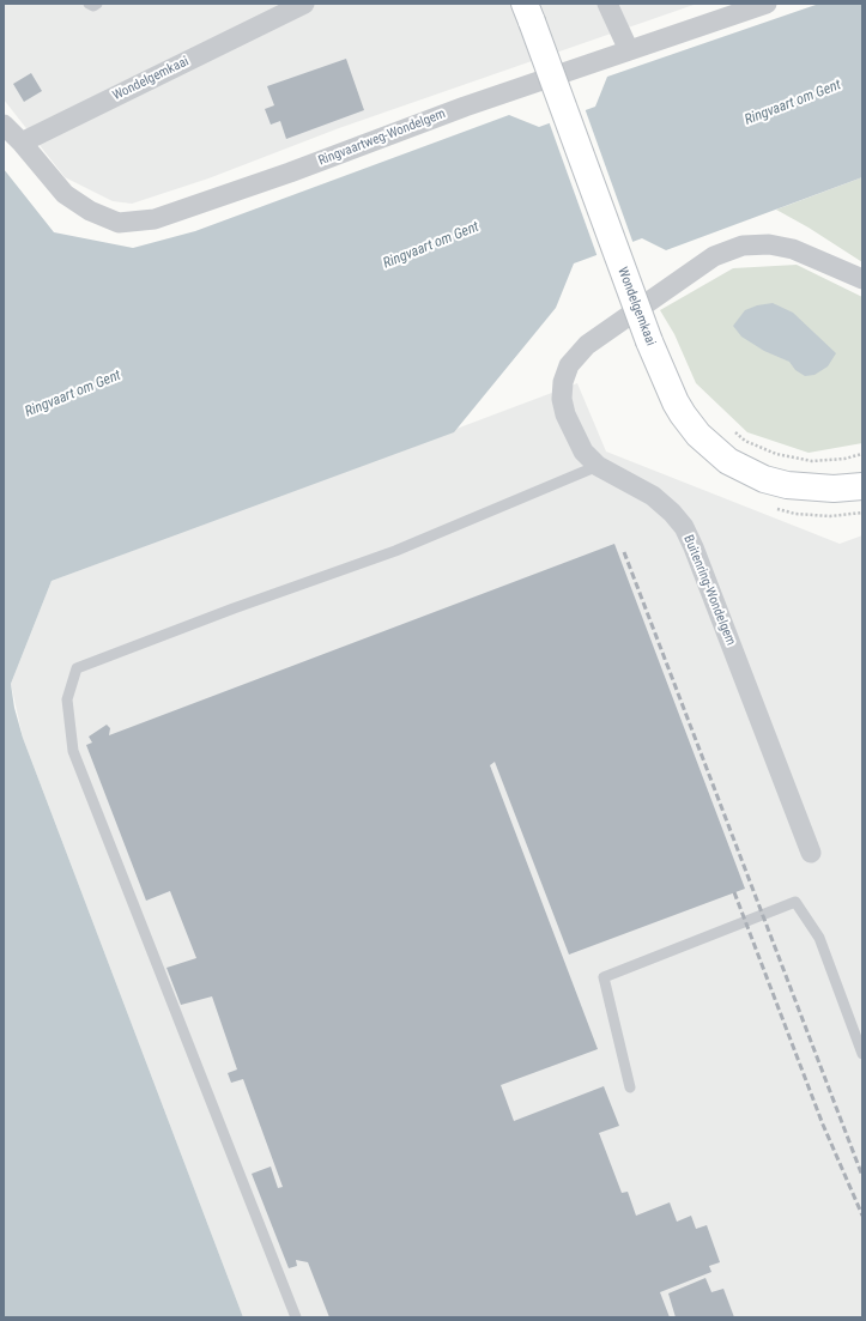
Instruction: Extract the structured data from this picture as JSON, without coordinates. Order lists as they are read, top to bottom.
{
  "streets": {
    "main road": ["Wondelgemkaai"],
    "street": ["Ringvaartweg-Wondelgem", "Buitenring-Wondelgem"]
  },
  "crossings": [
    ["Wondelgemkaai", "Ringvaartweg-Wondelgem"]
  ],
  "water": ["Ringvaart om Gent"]
}
